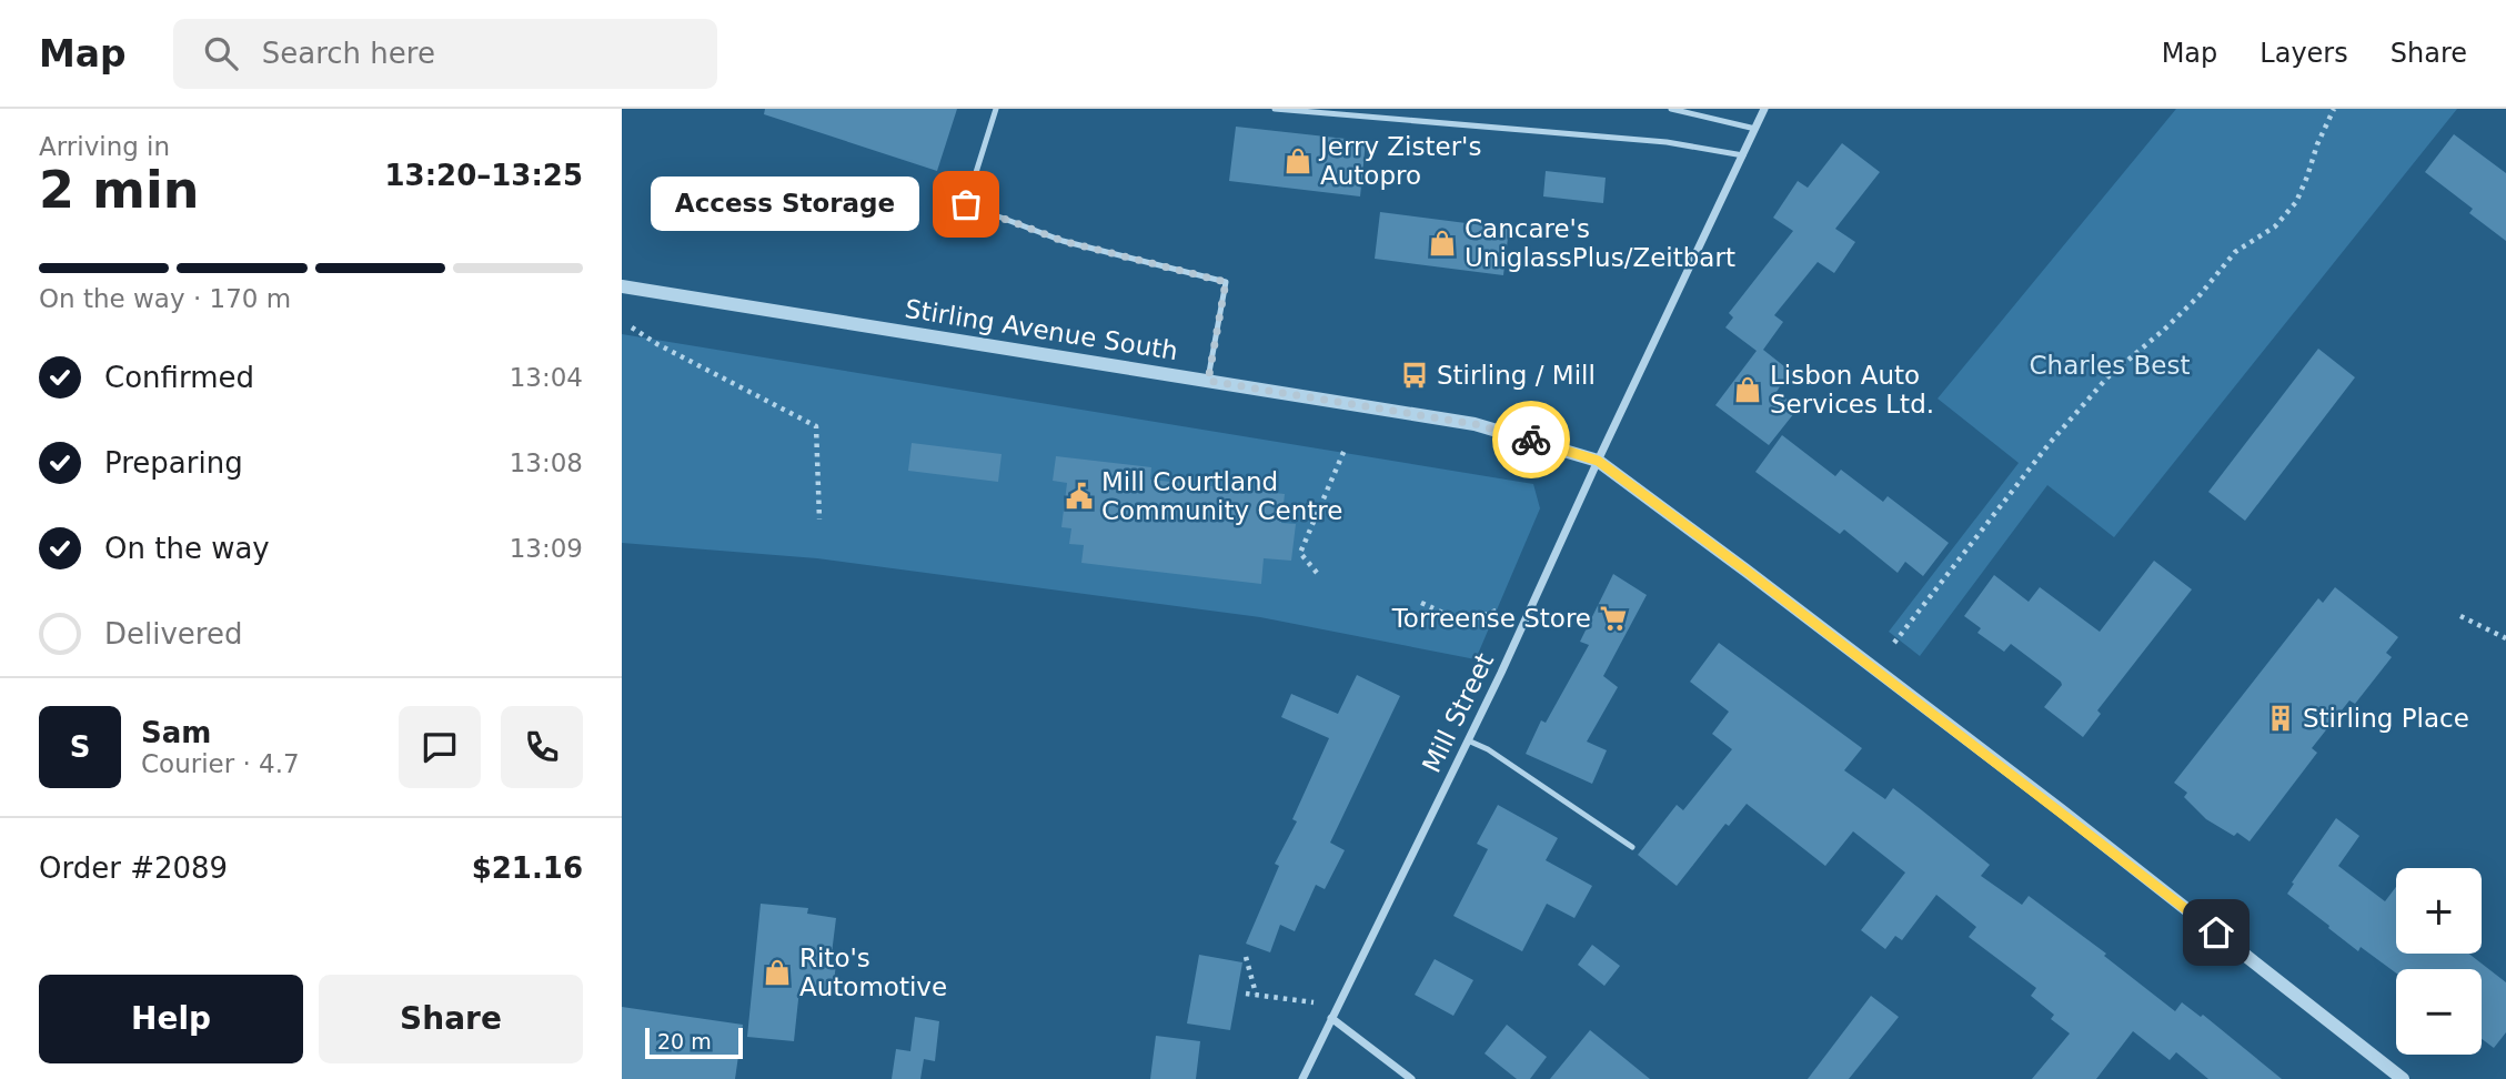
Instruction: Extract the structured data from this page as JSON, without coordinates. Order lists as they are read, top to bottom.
{
  "streets": {
    "street": ["Stirling Avenue South", "Mill Street"]
  },
  "crossings": [
    ["Stirling Avenue South", "Mill Street"]
  ],
  "parks": ["Charles Best"],
  "places": {
    "shop": [
      "Jerry Zister's Autopro",
      "Cancare's UniglassPlus/Zeitbart",
      "Lisbon Auto Services Ltd.",
      "Rito's Automotive"
    ],
    "other": ["Access Storage"],
    "bus stop": ["Stirling / Mill"],
    "public building": ["Mill Courtland Community Centre"],
    "supermarket": ["Torreense Store"],
    "building": ["Stirling Place"]
  },
  "scale_bar": "20 m",
  "page": {
    "header": "Map",
    "search": "Search here",
    "nav": ["Map", "Layers", "Share"],
    "heading": ["2 min", "Arriving in", "13:20–13:25"],
    "panel": [
      "Sam",
      "Courier · 4.7",
      "Order #2089",
      "$21.16"
    ],
    "bubble": "Access Storage",
    "bar": "On the way · 170 m",
    "list": [
      ["Confirmed", "13:04"],
      ["Preparing", "13:08"],
      ["On the way", "13:09"],
      "Delivered"
    ],
    "round": "S",
    "map_buttons": ["+", "−"],
    "buttons": ["Help", "Share"],
    "scale": "20 m"
  }
}
